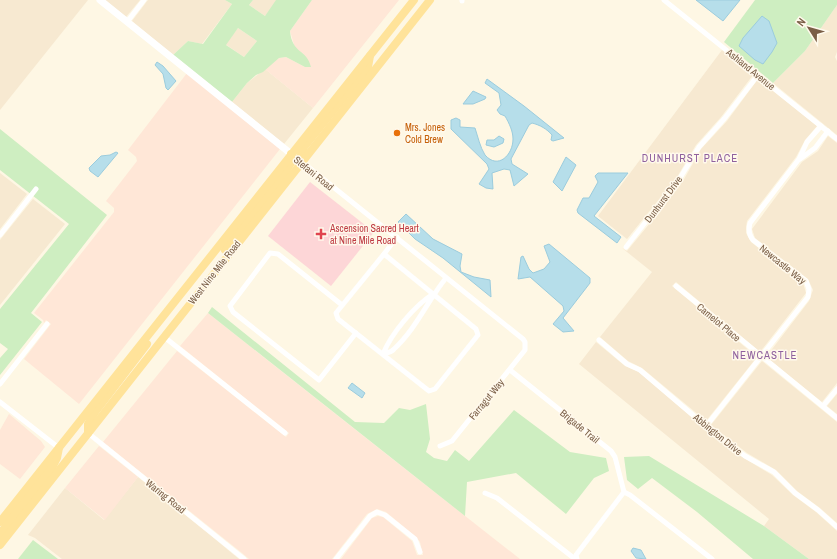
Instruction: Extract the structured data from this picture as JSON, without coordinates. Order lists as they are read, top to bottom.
{
  "streets": {
    "main road": ["West Nine Mile Road"],
    "street": [
      "Ashland Avenue",
      "Stefani Road",
      "Dunhurst Drive",
      "Newcastle Way",
      "Camelot Place",
      "Farragut Way",
      "Brigade Trail",
      "Abbington Drive",
      "Waring Road"
    ]
  },
  "crossings": [
    ["Ashland Avenue", "Dunhurst Drive"],
    ["Ashland Avenue", "Newcastle Way"],
    ["Stefani Road", "West Nine Mile Road"],
    ["Stefani Road", "Farragut Way"],
    ["Newcastle Way", "Camelot Place"],
    ["Newcastle Way", "Abbington Drive"],
    ["West Nine Mile Road", "Waring Road"],
    ["Farragut Way", "Brigade Trail"]
  ],
  "districts": ["DUNHURST PLACE", "NEWCASTLE"],
  "places": {
    "other": ["Mrs. Jones Cold Brew"],
    "health": ["Ascension Sacred Heart at Nine Mile Road"]
  },
  "north": "top left"
}
